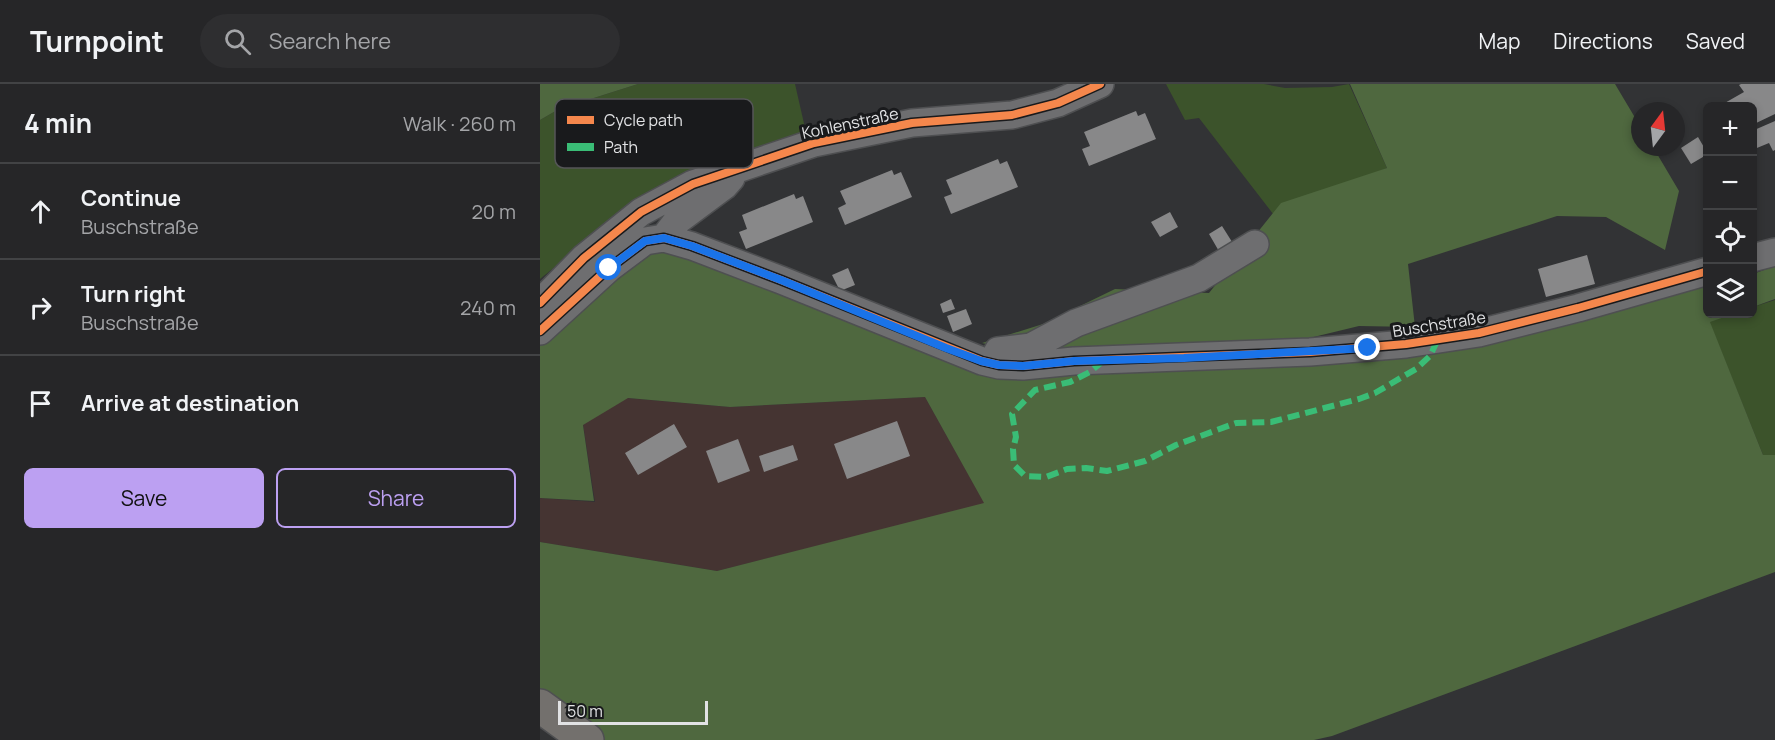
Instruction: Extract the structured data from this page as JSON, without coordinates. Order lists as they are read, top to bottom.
{
  "streets": {
    "street": ["Kohlenstraße", "Buschstraße"]
  },
  "legend": ["Cycle path", "Path"],
  "scale_bar": "50 m",
  "north": "top",
  "page": {
    "header": "Turnpoint",
    "search": "Search here",
    "nav": ["Map", "Directions", "Saved"],
    "heading": ["4 min", "Walk · 260 m"],
    "map_buttons": ["+", "−"],
    "list": [
      ["Continue", "Buschstraße", "20 m"],
      ["Turn right", "Buschstraße", "240 m"],
      "Arrive at destination"
    ],
    "buttons": ["Save", "Share"],
    "scale": "50 m"
  }
}
